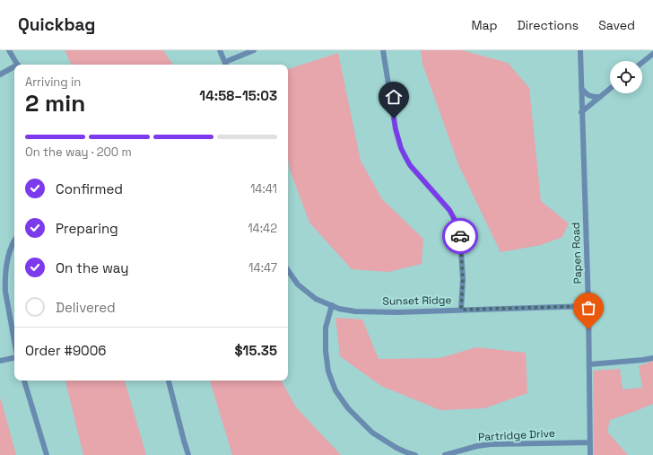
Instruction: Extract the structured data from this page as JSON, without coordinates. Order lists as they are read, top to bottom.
{
  "streets": {
    "street": ["Papen Road", "Sunset Ridge", "Partridge Drive"]
  },
  "crossings": [
    ["Papen Road", "Sunset Ridge"],
    ["Papen Road", "Partridge Drive"]
  ],
  "page": {
    "header": "Quickbag",
    "nav": ["Map", "Directions", "Saved"],
    "heading": ["2 min", "Arriving in", "14:58–15:03"],
    "panel": ["Order #9006", "$15.35"],
    "bar": "On the way · 200 m",
    "list": [
      ["Confirmed", "14:41"],
      ["Preparing", "14:42"],
      ["On the way", "14:47"],
      "Delivered"
    ]
  }
}
